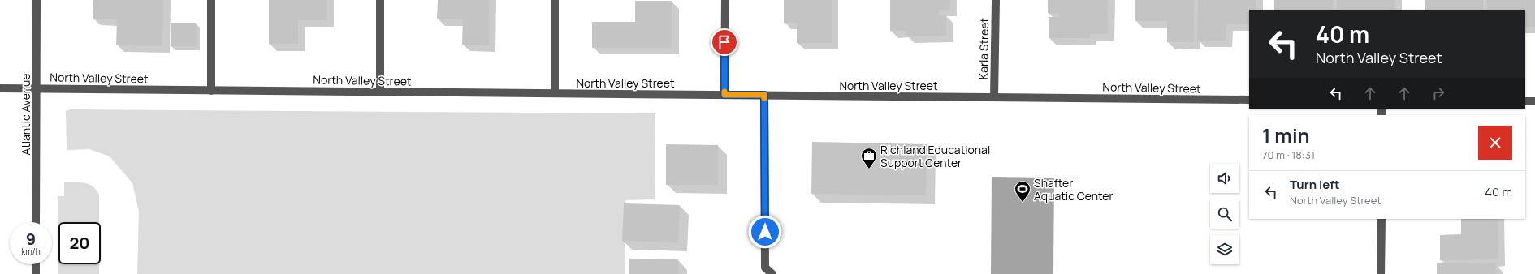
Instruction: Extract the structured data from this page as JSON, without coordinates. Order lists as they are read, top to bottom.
{
  "streets": {
    "street": ["Karla Street", "North Valley Street", "Atlantic Avenue"]
  },
  "crossings": [
    ["Karla Street", "North Valley Street"],
    ["North Valley Street", "Atlantic Avenue"]
  ],
  "places": {
    "office": ["Richland Educational Support Center"],
    "sports": ["Shafter Aquatic Center"]
  },
  "page": {
    "turn": ["40 m", "North Valley Street"],
    "heading": ["1 min", "70 m · 18:31"],
    "list": [
      {
        "name": "Turn left",
        "note": "North Valley Street",
        "value": "40 m"
      }
    ],
    "speed": "9 km/h",
    "limit": "20"
  }
}
